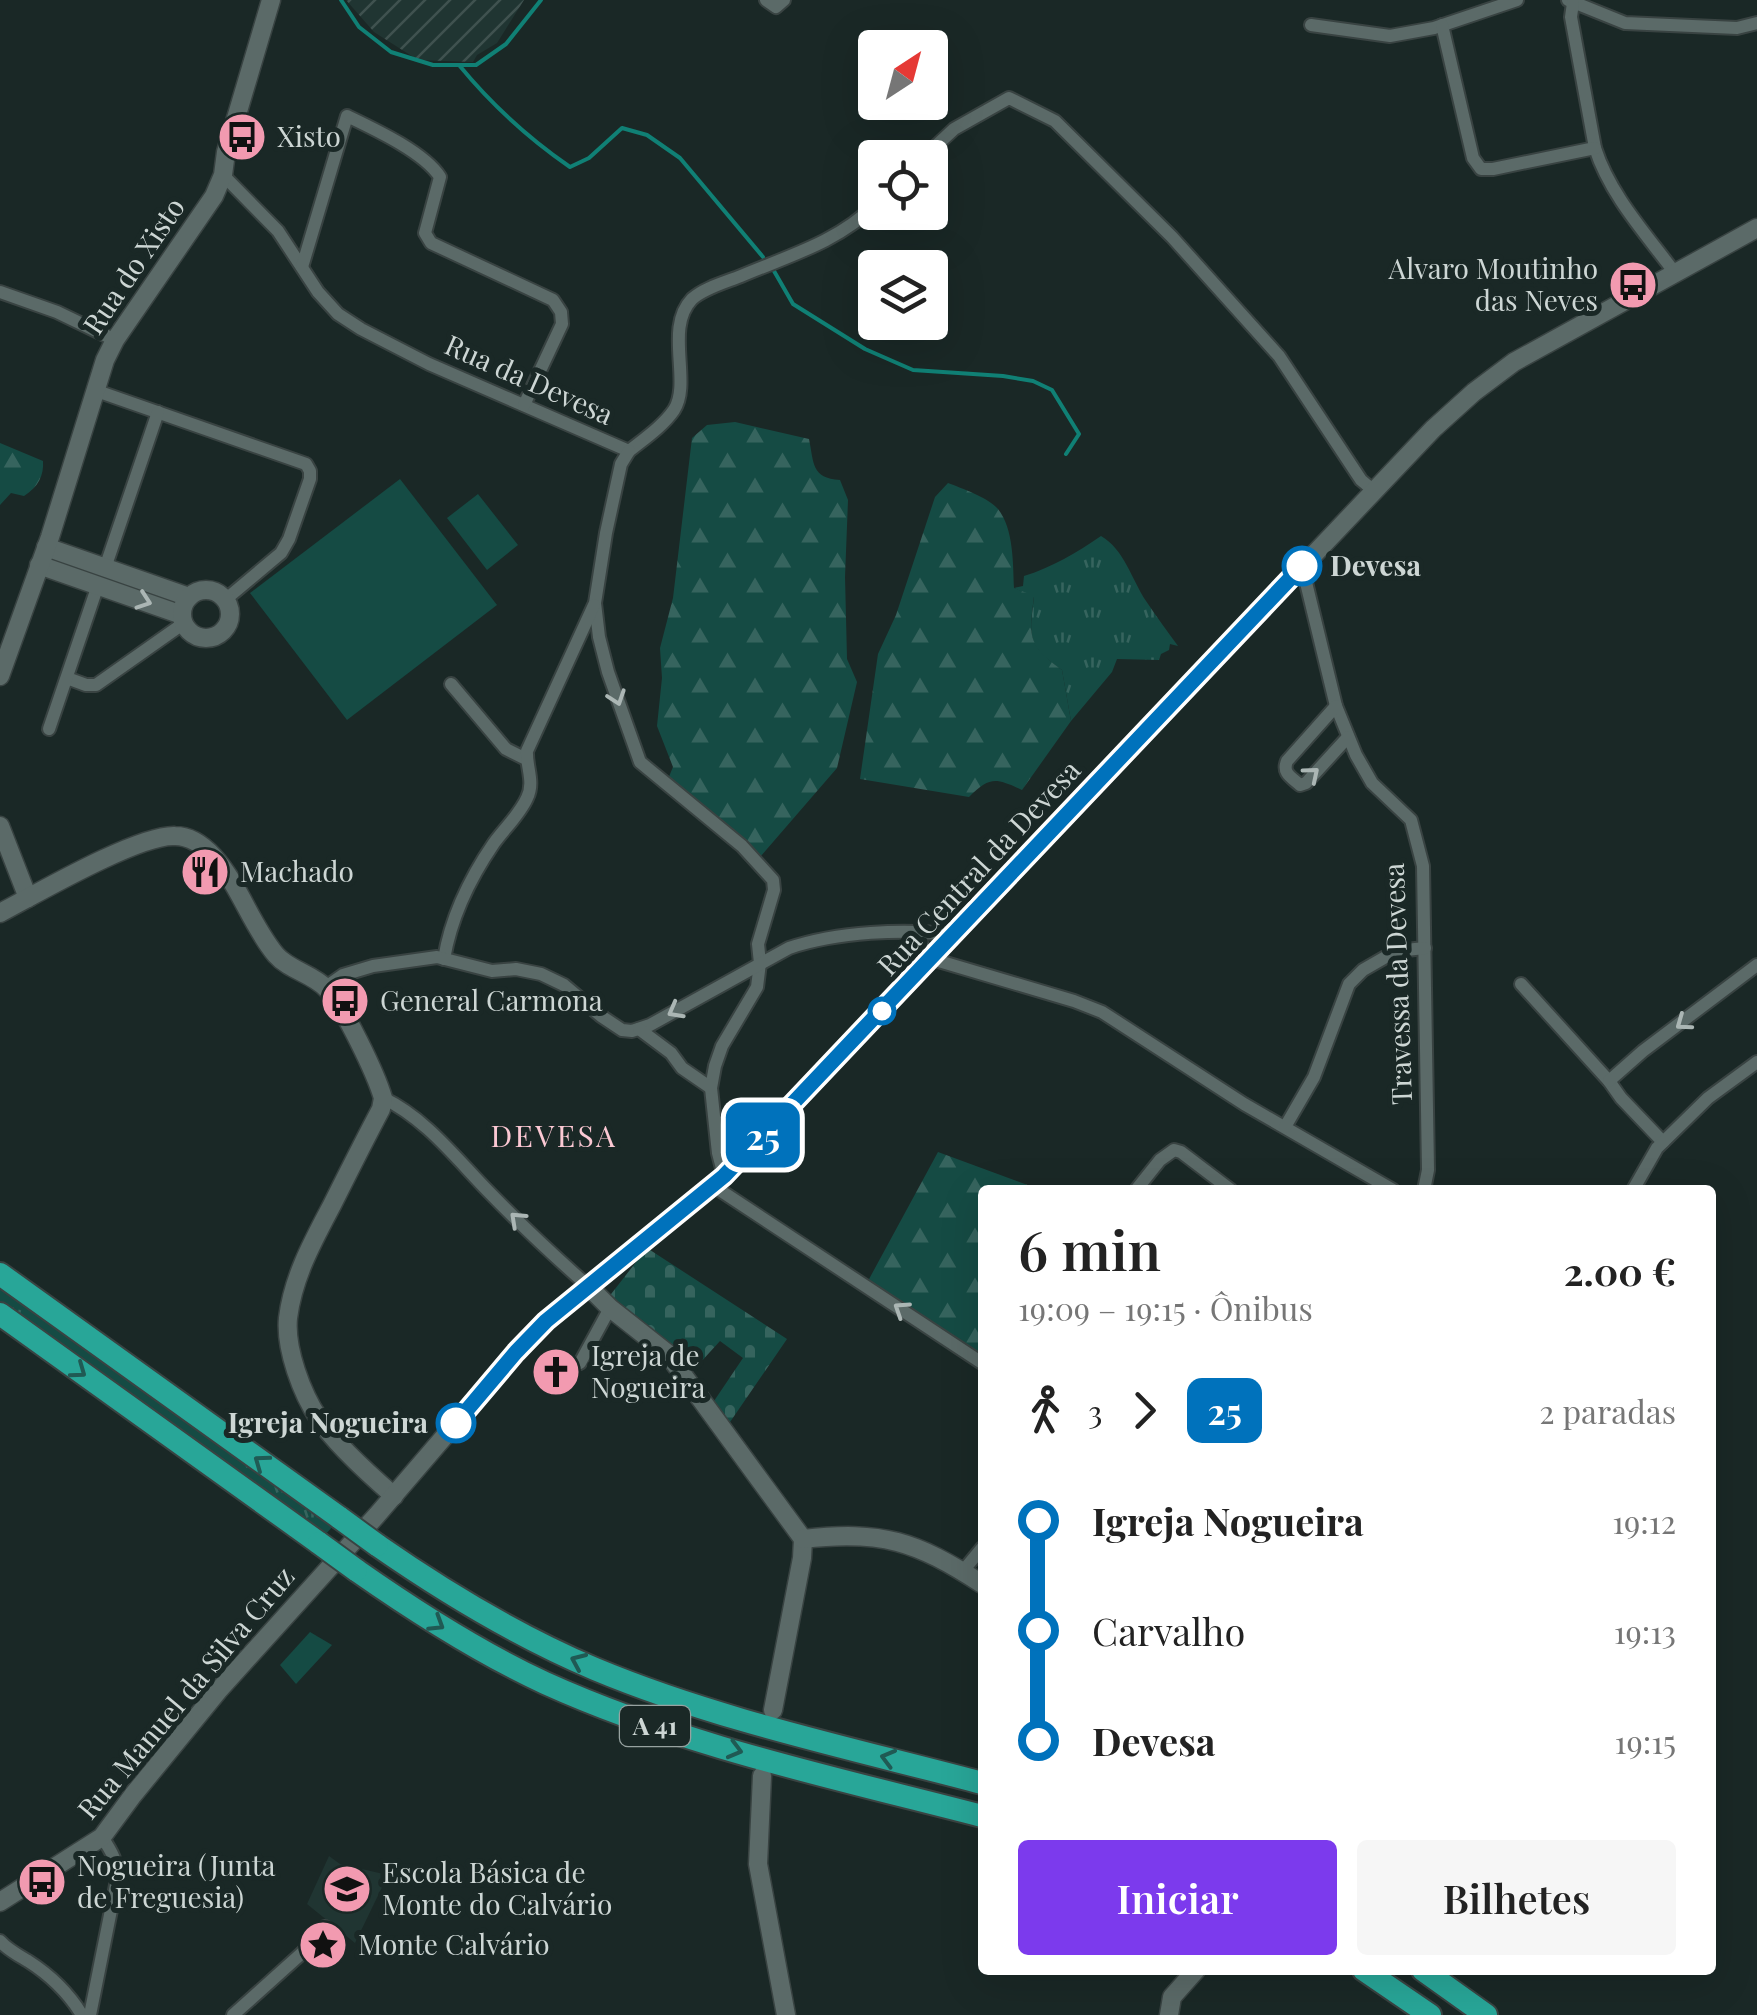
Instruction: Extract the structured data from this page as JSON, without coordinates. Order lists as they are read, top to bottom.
{
  "streets": {
    "highway": ["A 41"],
    "street": [
      "Rua do Xisto",
      "Rua da Devesa",
      "Rua Central da Devesa",
      "Travessa da Devesa",
      "Rua Manuel da Silva Cruz"
    ]
  },
  "crossings": [
    ["Rua do Xisto", "Rua da Devesa"],
    ["Rua Central da Devesa", "Travessa da Devesa"],
    ["Rua Central da Devesa", "Rua Manuel da Silva Cruz"]
  ],
  "districts": ["DEVESA"],
  "places": {
    "bus stop": [
      "Xisto",
      "Alvaro Moutinho das Neves",
      "General Carmona",
      "Nogueira (Junta de Freguesia)"
    ],
    "other": ["Devesa", "Igreja Nogueira"],
    "restaurant": ["Machado"],
    "church": ["Igreja de Nogueira"],
    "school or university": ["Escola Básica de Monte do Calvário"],
    "place": ["Monte Calvário"]
  },
  "lines": ["bus line 25"],
  "north": "top right",
  "page": {
    "on_map": "25",
    "heading": ["6 min", "19:09 – 19:15 · Ônibus", "2.00 €"],
    "legs": ["3", "25", "2 paradas"],
    "list": [
      {
        "name": "Igreja Nogueira",
        "value": "19:12"
      },
      {
        "name": "Carvalho",
        "value": "19:13"
      },
      {
        "name": "Devesa",
        "value": "19:15"
      }
    ],
    "buttons": ["Iniciar", "Bilhetes"]
  }
}
